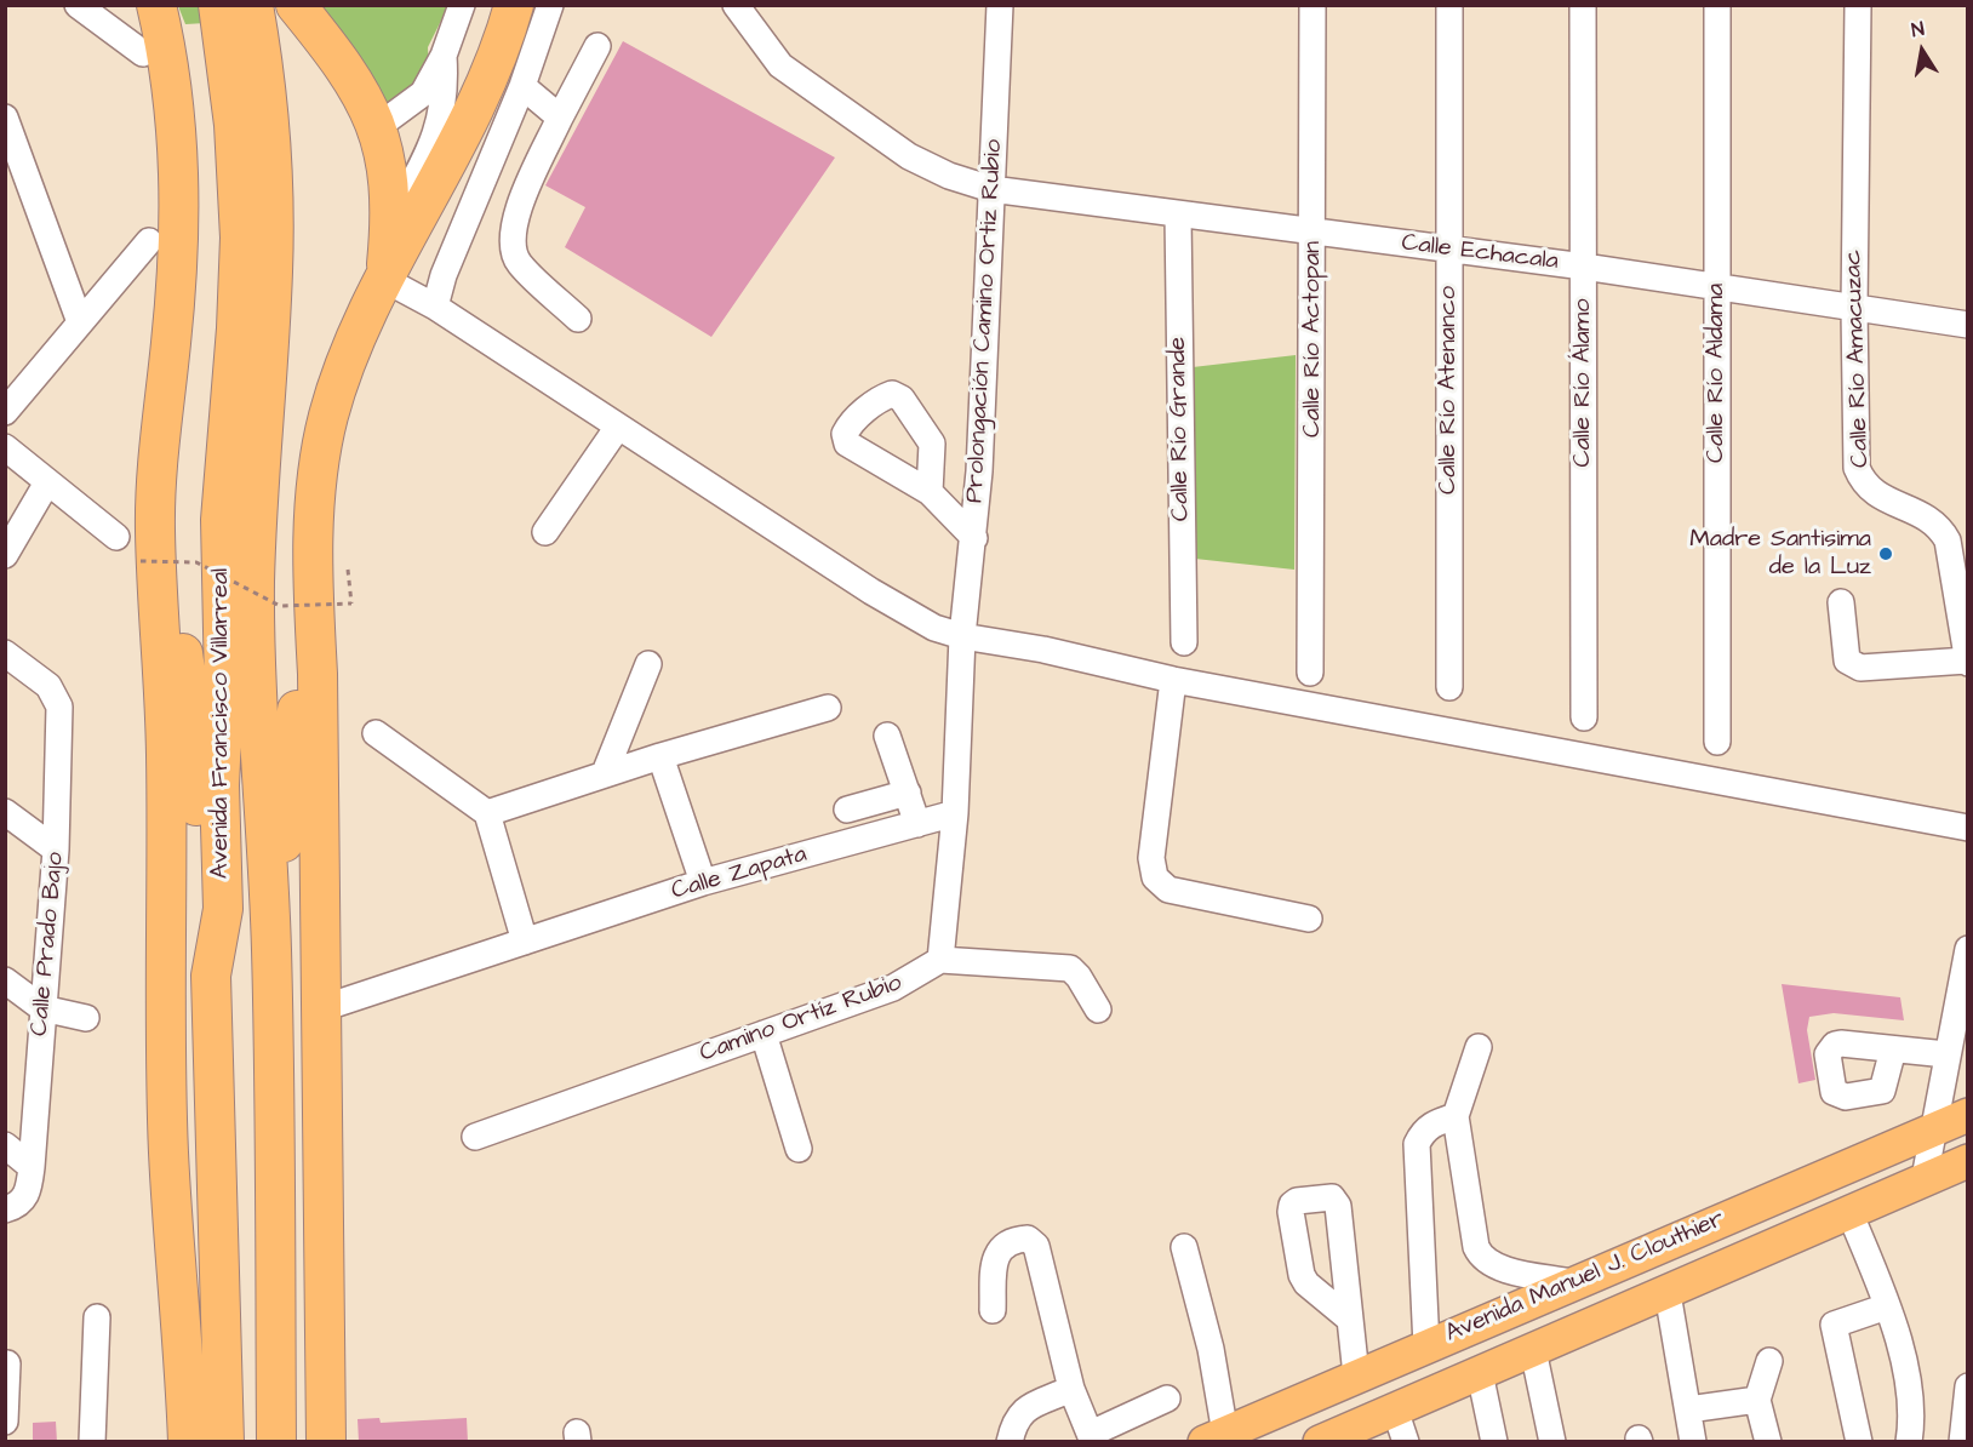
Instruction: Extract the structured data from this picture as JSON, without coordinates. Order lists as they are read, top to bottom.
{
  "streets": {
    "highway": ["Avenida Francisco Villarreal"],
    "main road": ["Avenida Manuel J. Clouthier"],
    "street": [
      "Calle Echacala",
      "Prolongación Camino Ortiz Rubio",
      "Calle Río Actopan",
      "Calle Río Amacuzac",
      "Calle Río Aldama",
      "Calle Río Álamo",
      "Calle Río Atenanco",
      "Calle Río Grande",
      "Calle Zapata",
      "Calle Prado Bajo",
      "Camino Ortíz Rubio"
    ]
  },
  "crossings": [
    ["Calle Echacala", "Prolongación Camino Ortiz Rubio"],
    ["Calle Echacala", "Calle Río Actopan"],
    ["Calle Echacala", "Calle Río Amacuzac"],
    ["Calle Echacala", "Calle Río Aldama"],
    ["Calle Echacala", "Calle Río Álamo"],
    ["Calle Echacala", "Calle Río Atenanco"],
    ["Calle Echacala", "Calle Río Grande"]
  ],
  "places": ["Madre Santisima de la Luz"],
  "north": "top"
}
